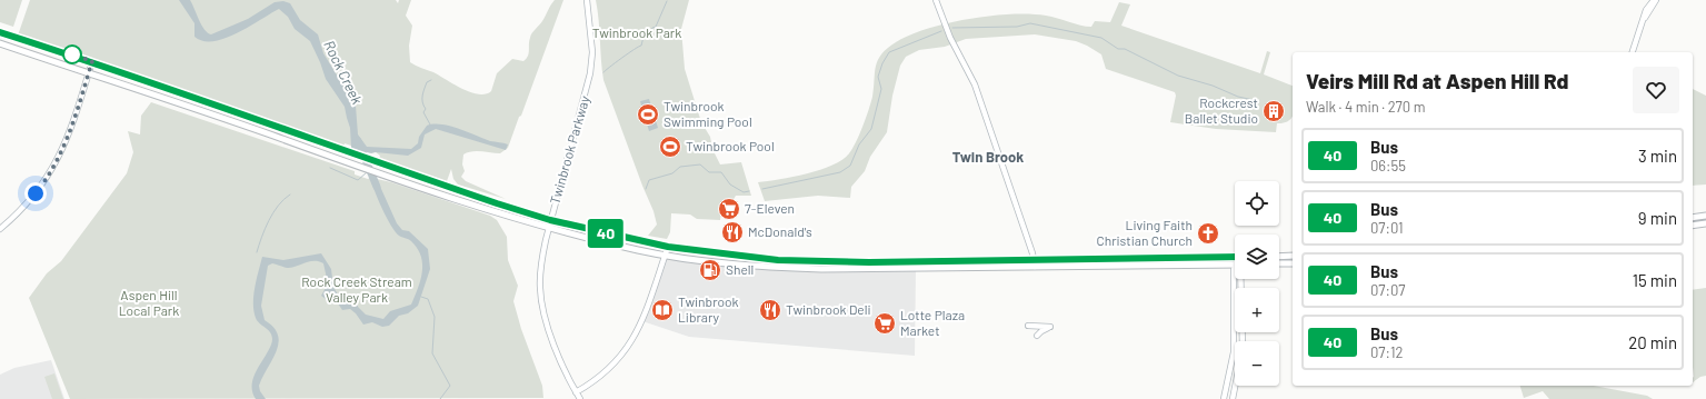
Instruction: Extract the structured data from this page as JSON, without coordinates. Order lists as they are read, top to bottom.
{
  "streets": {
    "street": ["Twinbrook Parkway"]
  },
  "districts": ["Twin Brook"],
  "water": ["Rock Creek"],
  "parks": ["Twinbrook Park", "Rock Creek Stream Valley Park", "Aspen Hill Local Park"],
  "places": {
    "building": ["Rockcrest Ballet Studio"],
    "sports": ["Twinbrook Swimming Pool", "Twinbrook Pool"],
    "supermarket": ["7-Eleven", "Lotte Plaza Market"],
    "restaurant": ["McDonald's", "Twinbrook Deli"],
    "church": ["Living Faith Christian Church"],
    "fuel station": ["Shell"],
    "library": ["Twinbrook Library"]
  },
  "lines": ["bus line 40"],
  "page": {
    "on_map": "40",
    "heading": ["Veirs Mill Rd at Aspen Hill Rd", "Walk · 4 min · 270 m"],
    "list": [
      {
        "mark": "40",
        "name": "Bus",
        "note": "06:55",
        "value": "3 min"
      },
      {
        "mark": "40",
        "name": "Bus",
        "note": "07:01",
        "value": "9 min"
      },
      {
        "mark": "40",
        "name": "Bus",
        "note": "07:07",
        "value": "15 min"
      },
      {
        "mark": "40",
        "name": "Bus",
        "note": "07:12",
        "value": "20 min"
      }
    ],
    "map_buttons": ["+", "−"]
  }
}
